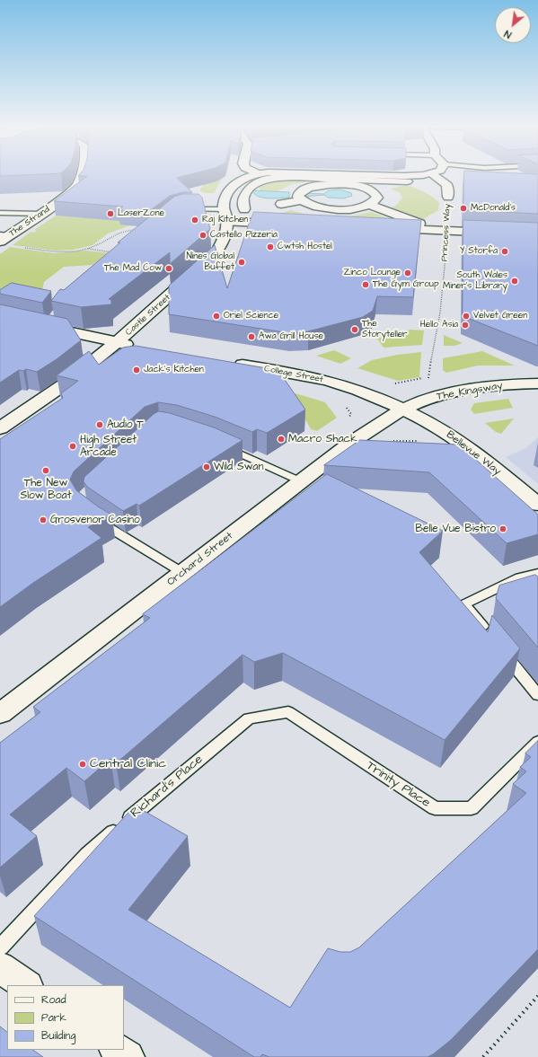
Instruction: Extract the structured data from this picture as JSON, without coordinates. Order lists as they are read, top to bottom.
{
  "streets": {
    "street": [
      "The Strand",
      "Princess Way",
      "Castle Street",
      "College Street",
      "The Kingsway",
      "Bellevue Way",
      "Orchard Street"
    ],
    "lane": ["Trinity Place", "Richard's Place"]
  },
  "crossings": [
    ["College Street", "The Kingsway"],
    ["College Street", "Bellevue Way"],
    ["College Street", "Orchard Street"],
    ["The Kingsway", "Bellevue Way"],
    ["The Kingsway", "Orchard Street"],
    ["Bellevue Way", "Orchard Street"],
    ["Trinity Place", "Richard's Place"]
  ],
  "places": [
    "McDonald's",
    "LaserZone",
    "Raj Kitchen",
    "Castello Pizzeria",
    "Cwtsh Hostel",
    "Y Storfa",
    "Nines Global Buffet",
    "The Mad Cow",
    "Zinco Lounge",
    "South Wales Miner's Library",
    "The Gym Group",
    "Oriel Science",
    "Velvet Green",
    "Hello Asia",
    "The Storyteller",
    "Awa Grill House",
    "Jack's Kitchen",
    "Audio T",
    "Macro Shack",
    "High Street Arcade",
    "Wild Swan",
    "The New Slow Boat",
    "Grosvenor Casino",
    "Belle Vue Bistro",
    "Central Clinic"
  ],
  "legend": ["Road", "Park", "Building"],
  "north": "bottom left"
}
